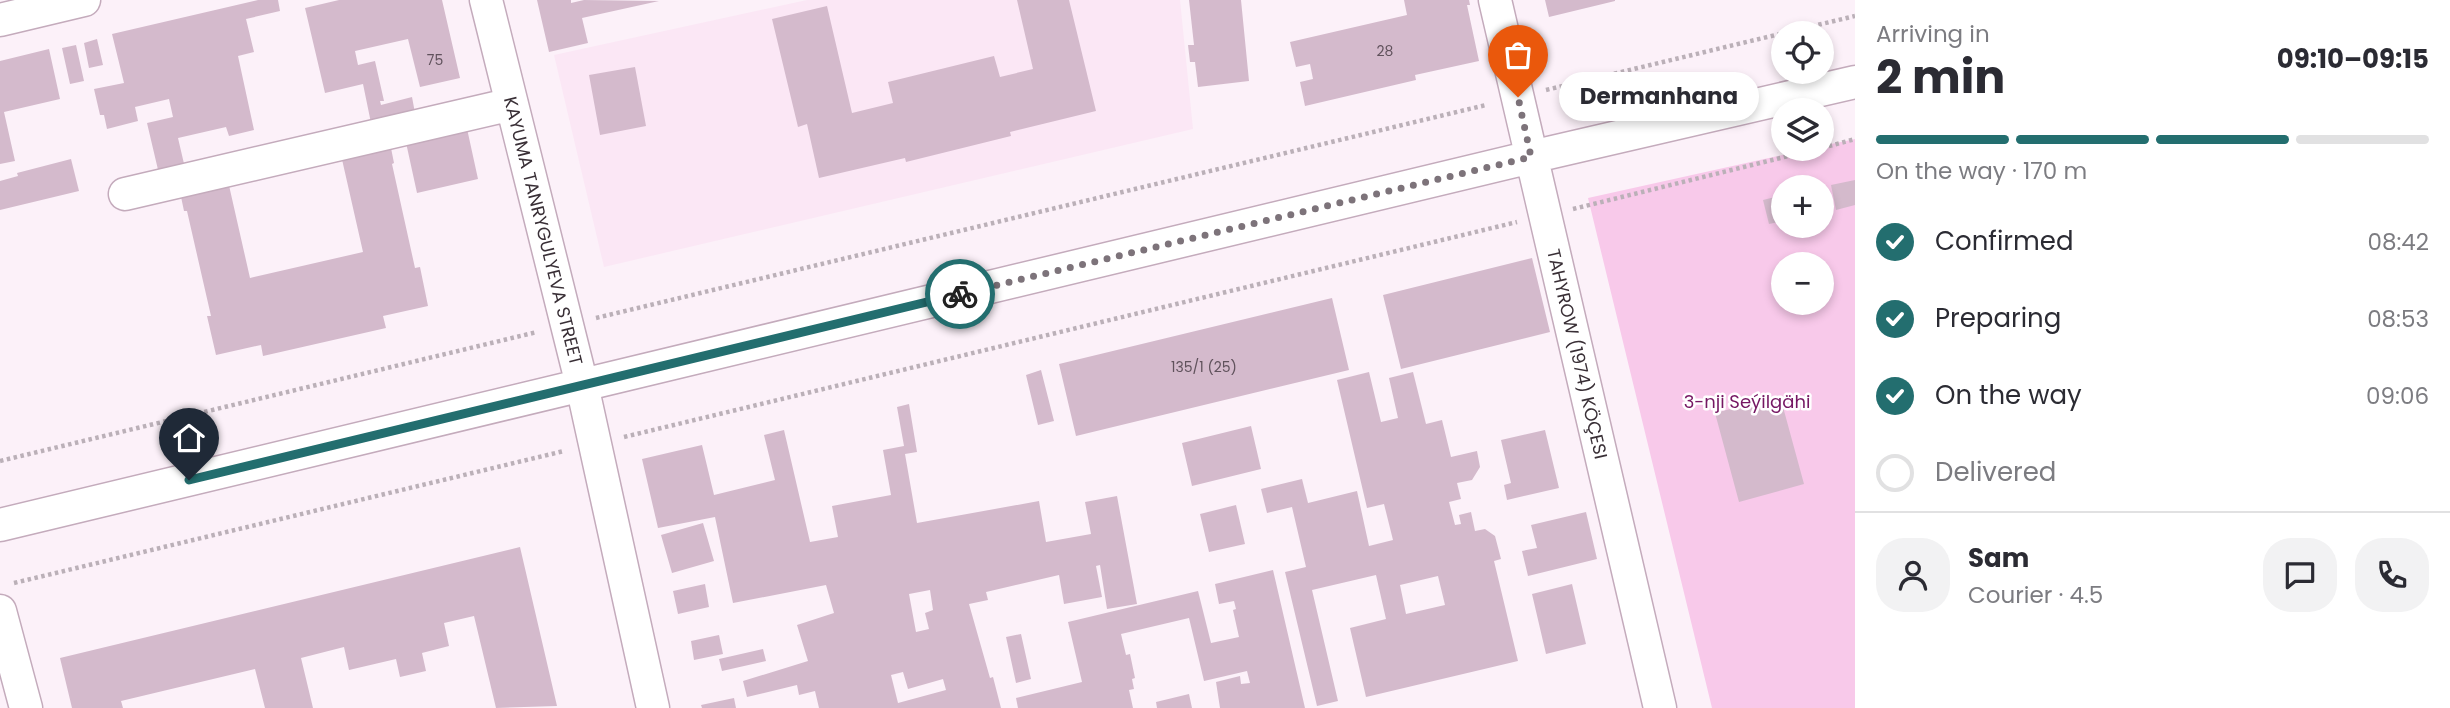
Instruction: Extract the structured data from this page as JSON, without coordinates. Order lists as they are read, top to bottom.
{
  "streets": {
    "street": ["KAYUMA TANRYGULYEVA STREET", "TAHYROW (1974) KÖÇESI"]
  },
  "parks": ["3-nji Seýilgähi"],
  "places": ["Dermanhana"],
  "house_numbers": ["28", "75", "135/1 (25)"],
  "page": {
    "heading": ["2 min", "Arriving in", "09:10–09:15"],
    "panel": ["Sam", "Courier · 4.5"],
    "map_buttons": ["+", "−"],
    "bubble": "Dermanhana",
    "bar": "On the way · 170 m",
    "list": [
      ["Confirmed", "08:42"],
      ["Preparing", "08:53"],
      ["On the way", "09:06"],
      "Delivered"
    ]
  }
}
